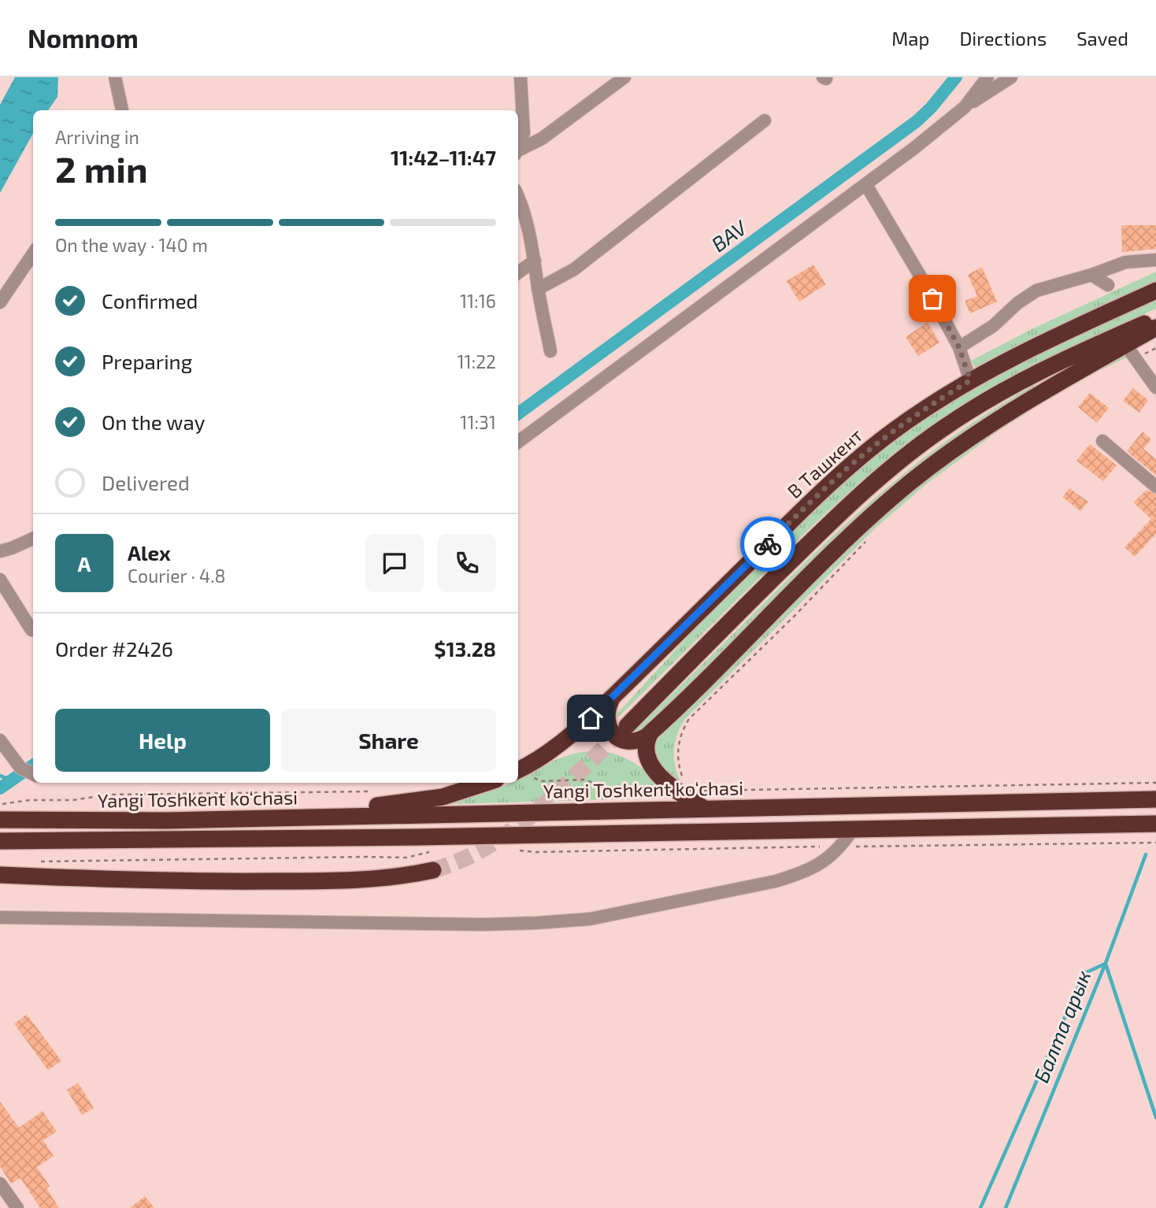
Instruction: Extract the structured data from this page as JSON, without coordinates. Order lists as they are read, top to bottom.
{
  "streets": {
    "highway": ["В Ташкент", "Yangi Toshkent ko‘chasi"]
  },
  "water": ["BAV", "Балта арык"],
  "page": {
    "header": "Nomnom",
    "nav": ["Map", "Directions", "Saved"],
    "heading": ["2 min", "Arriving in", "11:42–11:47"],
    "panel": [
      "Alex",
      "Courier · 4.8",
      "Order #2426",
      "$13.28"
    ],
    "bar": "On the way · 140 m",
    "list": [
      ["Confirmed", "11:16"],
      ["Preparing", "11:22"],
      ["On the way", "11:31"],
      "Delivered"
    ],
    "round": "A",
    "buttons": ["Help", "Share"]
  }
}
